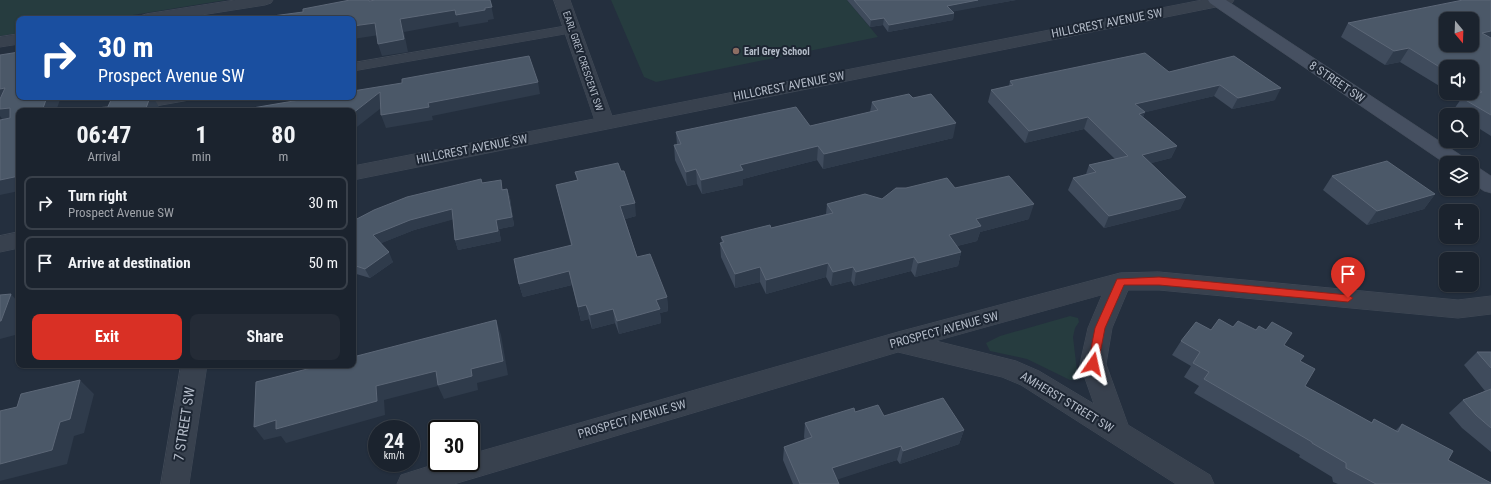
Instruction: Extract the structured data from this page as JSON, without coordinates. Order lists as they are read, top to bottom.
{
  "streets": {
    "street": [
      "HILLCREST AVENUE SW",
      "EARL GREY CRESCENT SW",
      "8 STREET SW",
      "PROSPECT AVENUE SW",
      "AMHERST STREET SW",
      "7 STREET SW"
    ]
  },
  "crossings": [
    ["HILLCREST AVENUE SW", "EARL GREY CRESCENT SW"],
    ["HILLCREST AVENUE SW", "8 STREET SW"],
    ["PROSPECT AVENUE SW", "AMHERST STREET SW"]
  ],
  "places": ["Earl Grey School"],
  "north": "bottom",
  "page": {
    "map_buttons": ["+", "−"],
    "turn": ["30 m", "Prospect Avenue SW"],
    "eta": [
      "06:47",
      "Arrival",
      "1",
      "min",
      "80",
      "m"
    ],
    "list": [
      {
        "name": "Turn right",
        "note": "Prospect Avenue SW",
        "value": "30 m"
      },
      {
        "name": "Arrive at destination",
        "value": "50 m"
      }
    ],
    "buttons": ["Exit", "Share"],
    "speed": "24 km/h",
    "limit": "30"
  }
}
